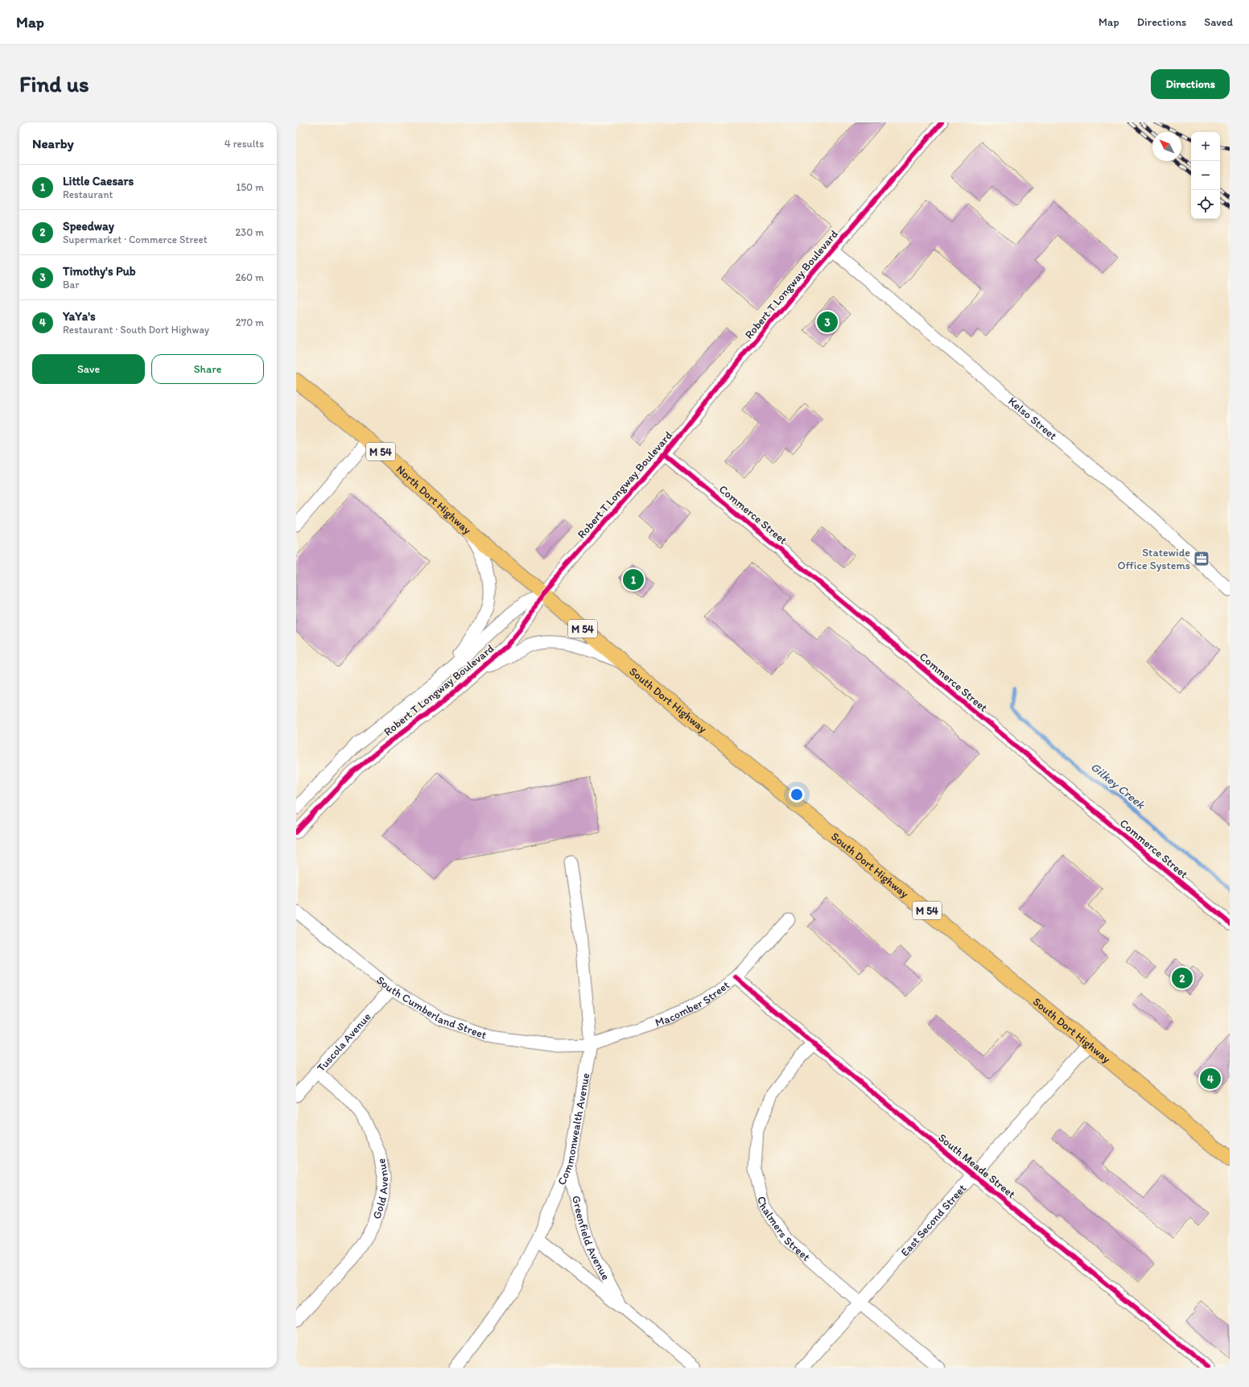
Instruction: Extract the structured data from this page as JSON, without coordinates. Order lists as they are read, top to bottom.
{
  "streets": {
    "main road": ["M 54", "North Dort Highway", "South Dort Highway"],
    "street": [
      "Robert T Longway Boulevard",
      "Kelso Street",
      "Commerce Street",
      "Macomber Street",
      "South Cumberland Street",
      "Tuscola Avenue",
      "Commonwealth Avenue",
      "South Meade Street",
      "Gold Avenue",
      "East Second Street",
      "Chalmers Street",
      "Greenfield Avenue"
    ]
  },
  "crossings": [
    ["Robert T Longway Boulevard", "Kelso Street"],
    ["Robert T Longway Boulevard", "North Dort Highway"],
    ["Robert T Longway Boulevard", "Commerce Street"],
    ["Robert T Longway Boulevard", "South Dort Highway"],
    ["North Dort Highway", "South Dort Highway"],
    ["South Dort Highway", "East Second Street"],
    ["Macomber Street", "South Cumberland Street"],
    ["Macomber Street", "Commonwealth Avenue"],
    ["Macomber Street", "South Meade Street"],
    ["South Cumberland Street", "Tuscola Avenue"],
    ["South Cumberland Street", "Commonwealth Avenue"],
    ["Tuscola Avenue", "Gold Avenue"],
    ["Commonwealth Avenue", "Greenfield Avenue"],
    ["South Meade Street", "East Second Street"],
    ["South Meade Street", "Chalmers Street"],
    ["East Second Street", "Chalmers Street"]
  ],
  "water": ["Gilkey Creek"],
  "places": {
    "office": ["Statewide Office Systems"]
  },
  "north": "top left",
  "page": {
    "header": "Map",
    "nav": ["Map", "Directions", "Saved"],
    "buttons": [
      "Directions",
      ["Save", "Share"]
    ],
    "title": "Find us",
    "heading": ["Nearby", "4 results"],
    "map_buttons": ["+", "−"],
    "list": [
      {
        "mark": "1",
        "name": "Little Caesars",
        "note": "Restaurant",
        "value": "150 m"
      },
      {
        "mark": "2",
        "name": "Speedway",
        "note": "Supermarket · Commerce Street",
        "value": "230 m"
      },
      {
        "mark": "3",
        "name": "Timothy's Pub",
        "note": "Bar",
        "value": "260 m"
      },
      {
        "mark": "4",
        "name": "YaYa's",
        "note": "Restaurant · South Dort Highway",
        "value": "270 m"
      }
    ],
    "pins": [
      "3",
      "1",
      "2",
      "4"
    ]
  }
}
